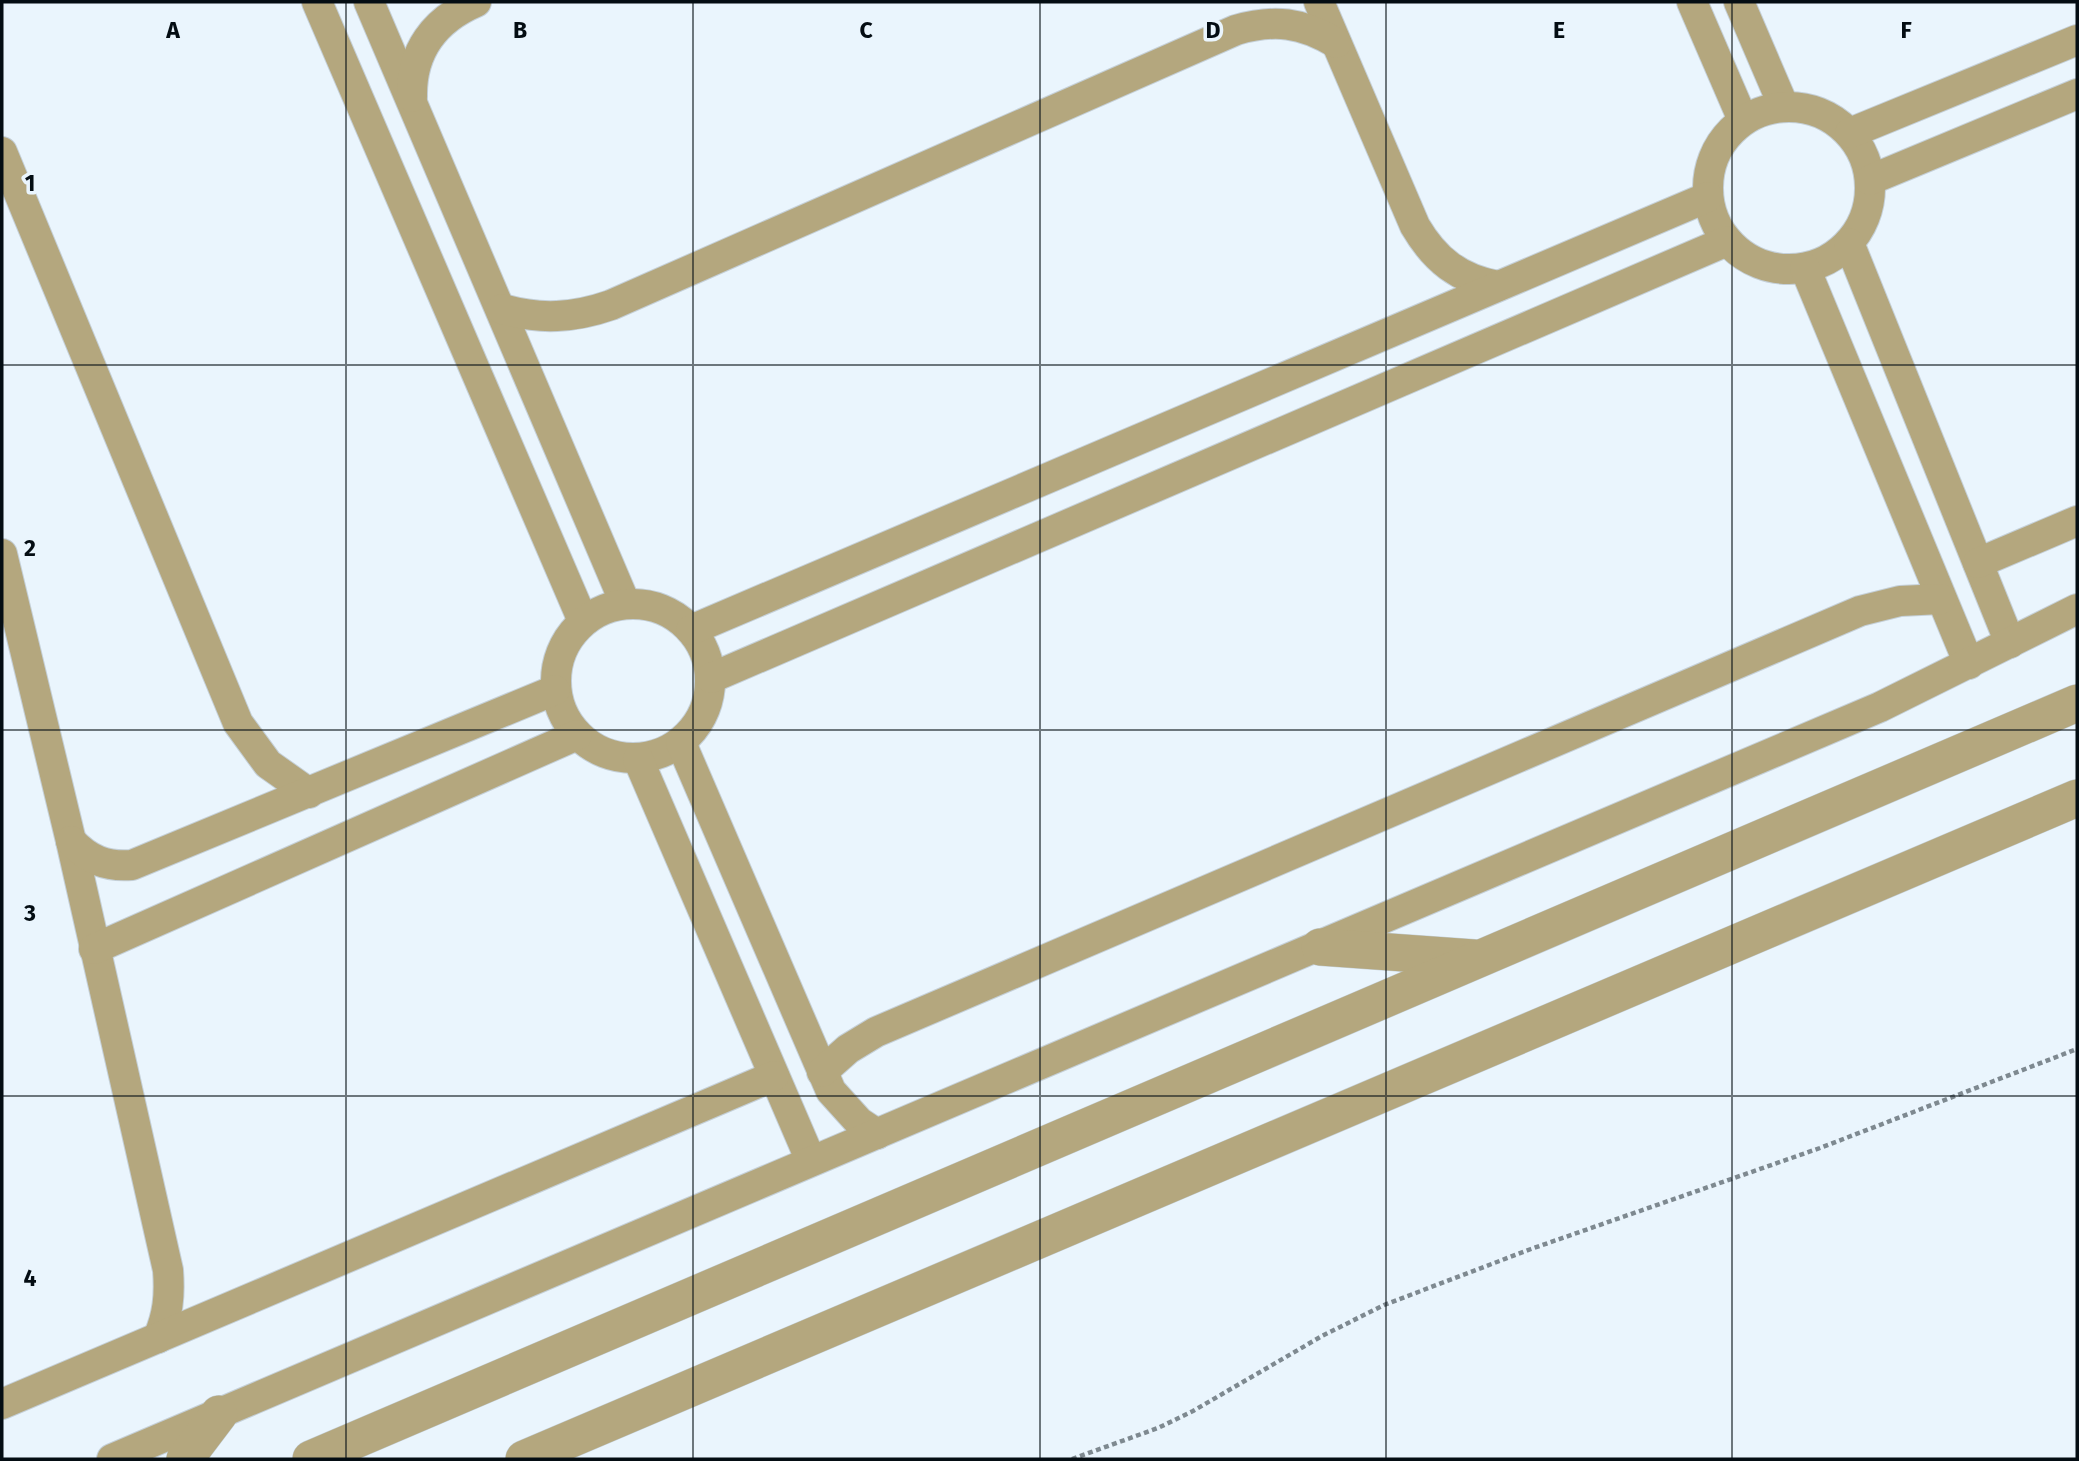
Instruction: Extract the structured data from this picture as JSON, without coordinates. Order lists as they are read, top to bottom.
{
  "grid": {
    "columns": [
      "A",
      "B",
      "C",
      "D",
      "E",
      "F"
    ],
    "rows": [
      "1",
      "2",
      "3",
      "4"
    ]
  }
}
